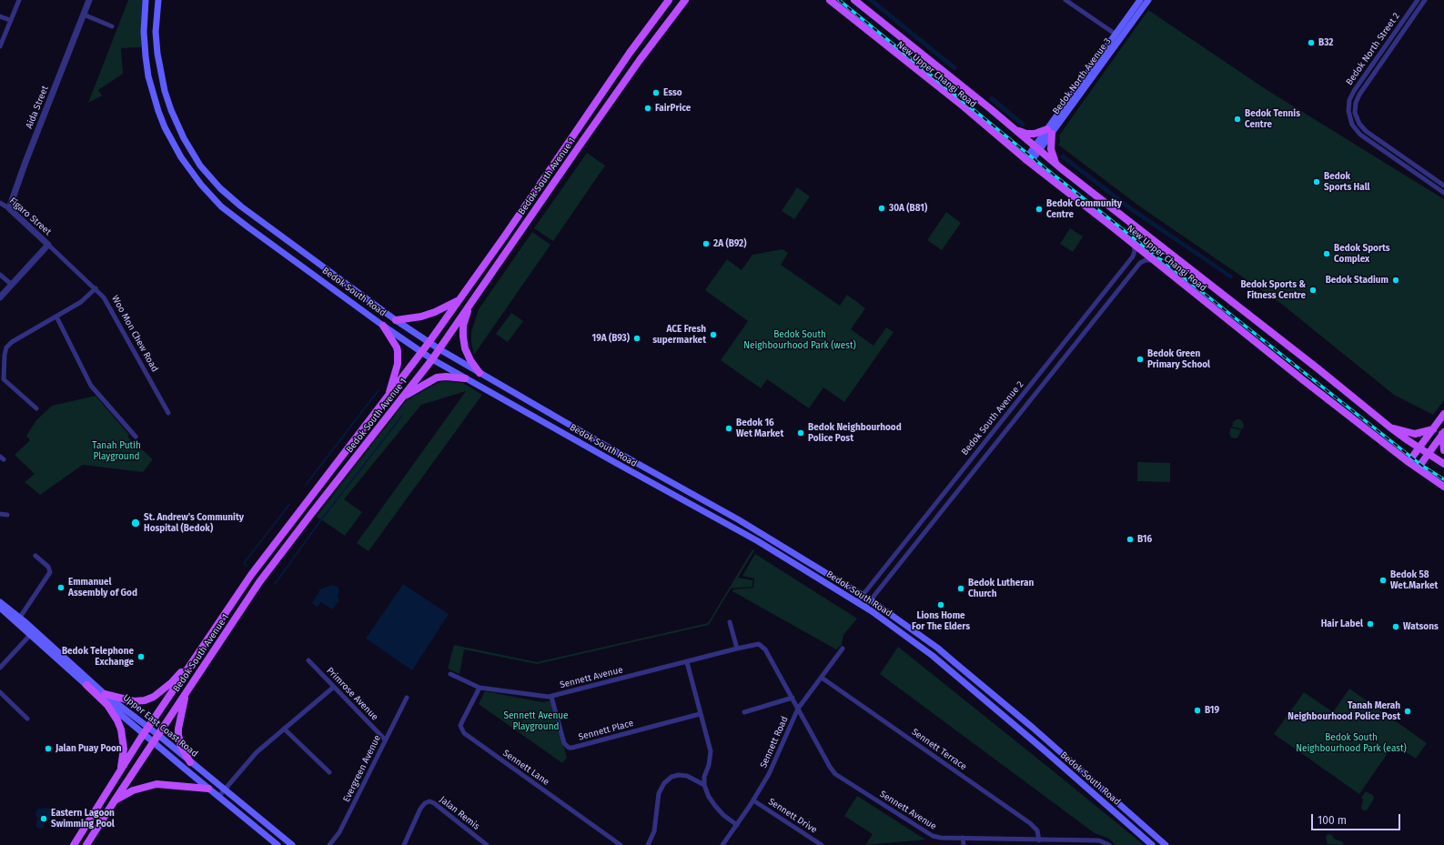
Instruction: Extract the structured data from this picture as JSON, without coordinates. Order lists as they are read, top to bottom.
{
  "streets": {
    "main road": [
      "New Upper Changi Road",
      "Bedok North Avenue 3",
      "Bedok South Avenue 1",
      "Bedok South Road",
      "Upper East Coast Road"
    ],
    "street": [
      "Bedok North Street 2",
      "Aida Street",
      "Figaro Street",
      "Woo Mon Chew Road",
      "Bedok South Avenue 2",
      "Sennett Avenue",
      "Primrose Avenue",
      "Sennett Place",
      "Sennett Road",
      "Sennett Terrace",
      "Sennett Lane",
      "Evergreen Avenue",
      "Jalan Remis",
      "Sennett Drive"
    ]
  },
  "crossings": [
    ["New Upper Changi Road", "Bedok North Avenue 3"],
    ["New Upper Changi Road", "Bedok South Avenue 2"],
    ["Aida Street", "Figaro Street"],
    ["Bedok South Avenue 1", "Bedok South Road"],
    ["Bedok South Avenue 1", "Upper East Coast Road"],
    ["Figaro Street", "Woo Mon Chew Road"],
    ["Bedok South Road", "Bedok South Avenue 2"],
    ["Sennett Avenue", "Sennett Place"],
    ["Sennett Avenue", "Sennett Road"],
    ["Sennett Avenue", "Sennett Terrace"],
    ["Sennett Avenue", "Sennett Lane"],
    ["Primrose Avenue", "Evergreen Avenue"],
    ["Sennett Road", "Sennett Terrace"],
    ["Sennett Road", "Sennett Drive"]
  ],
  "parks": [
    "Bedok South Neighbourhood Park (west)",
    "Tanah Putih Playground",
    "Sennett Avenue Playground",
    "Bedok South Neighbourhood Park (east)"
  ],
  "places": [
    "B32",
    "Esso",
    "FairPrice",
    "Bedok Tennis Centre",
    "Bedok Sports Hall",
    "30A (B81)",
    "Bedok Community Centre",
    "2A (B92)",
    "Bedok Sports Complex",
    "Bedok Stadium",
    "Bedok Sports & Fitness Centre",
    "ACE Fresh supermarket",
    "19A (B93)",
    "Bedok Green Primary School",
    "Bedok 16 Wet Market",
    "Bedok Neighbourhood Police Post",
    "St. Andrew's Community Hospital (Bedok)",
    "B16",
    "Bedok 58 Wet.Market",
    "Emmanuel Assembly of God",
    "Bedok Lutheran Church",
    "Lions Home For The Elders",
    "Hair Label",
    "Watsons",
    "Bedok Telephone Exchange",
    "B19",
    "Tanah Merah Neighbourhood Police Post",
    "Jalan Puay Poon",
    "Eastern Lagoon Swimming Pool"
  ],
  "scale_bar": "100 m"
}
